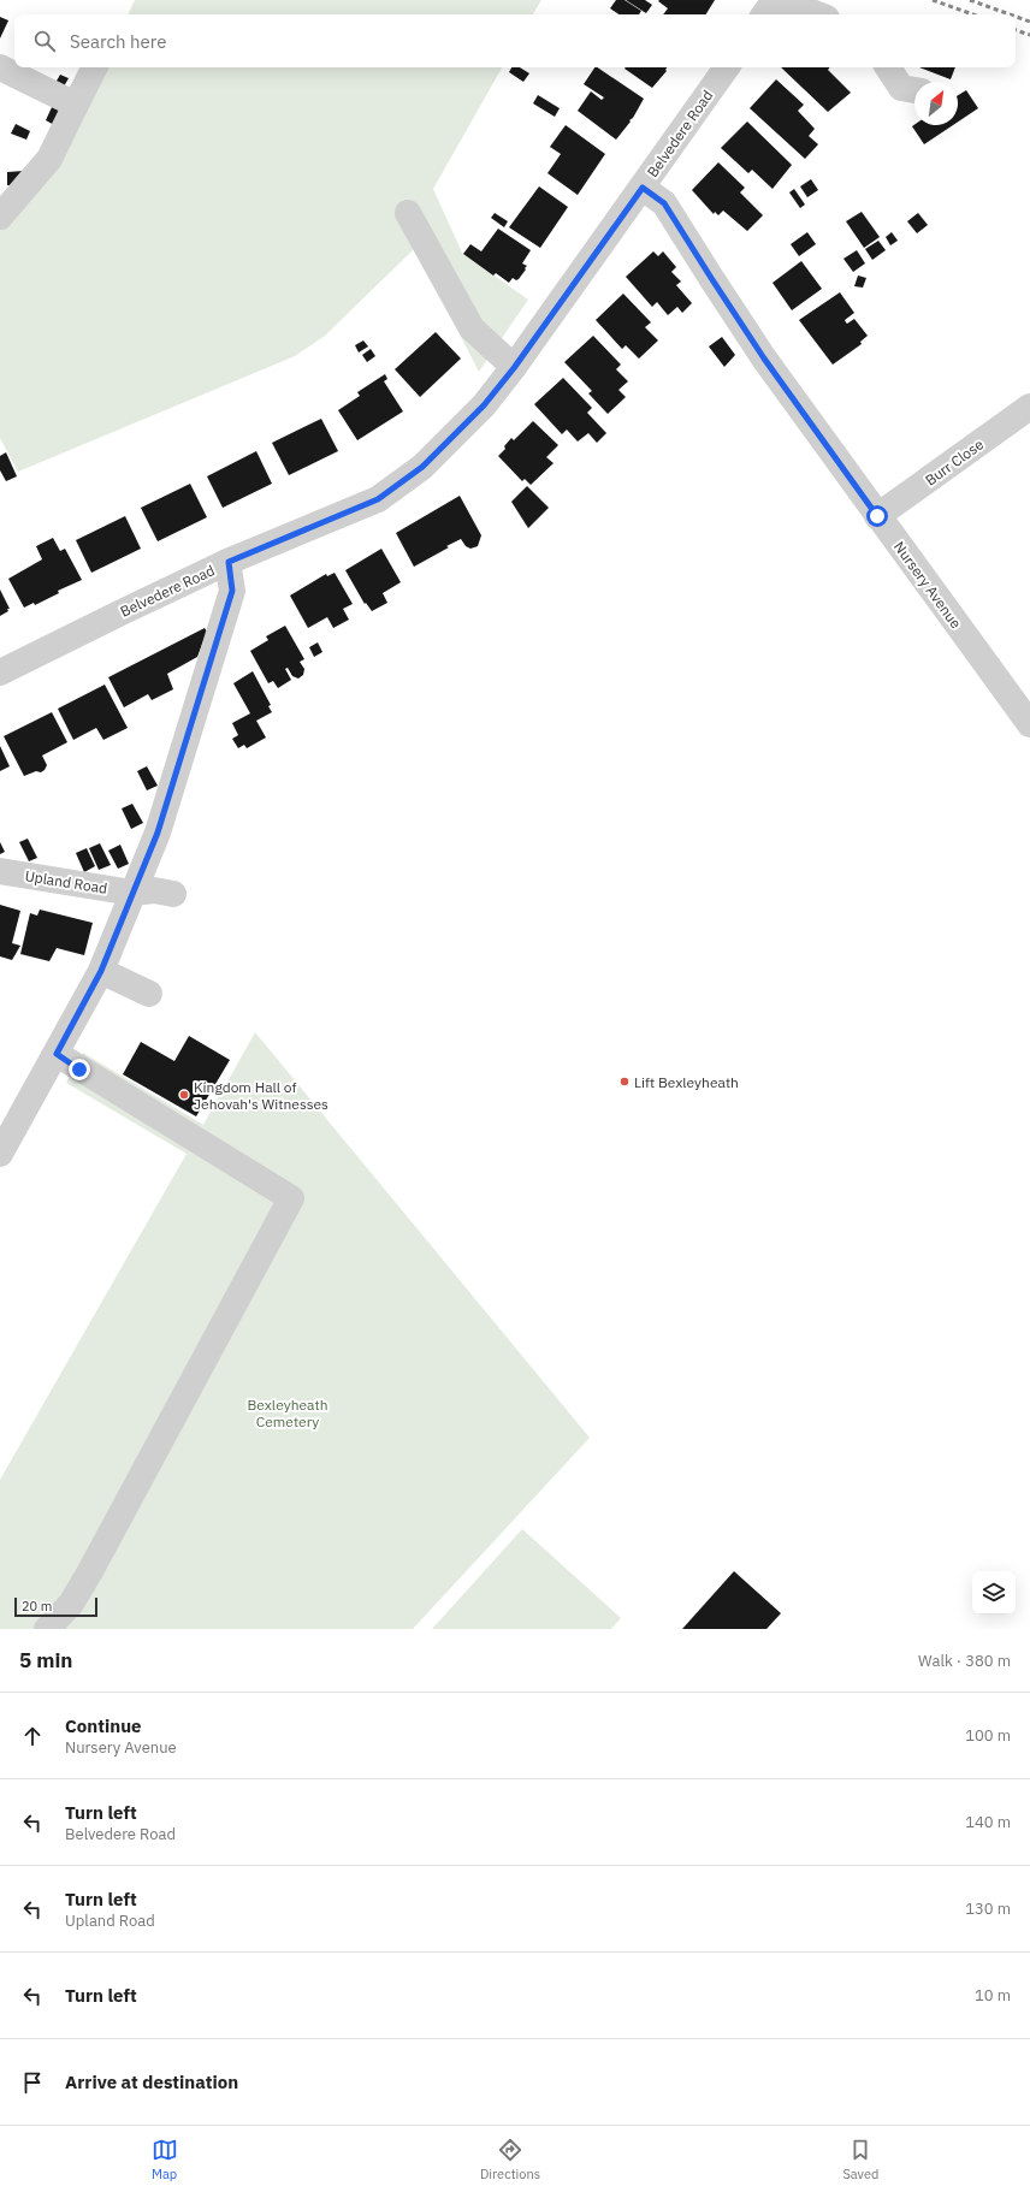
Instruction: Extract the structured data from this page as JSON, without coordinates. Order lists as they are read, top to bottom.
{
  "streets": {
    "street": [
      "Belvedere Road",
      "Burr Close",
      "Nursery Avenue",
      "Upland Road"
    ]
  },
  "crossings": [
    ["Belvedere Road", "Nursery Avenue"],
    ["Burr Close", "Nursery Avenue"]
  ],
  "parks": ["Bexleyheath Cemetery"],
  "places": ["Lift Bexleyheath", "Kingdom Hall of Jehovah's Witnesses"],
  "scale_bar": "20 m",
  "north": "top right",
  "page": {
    "search": "Search here",
    "scale": "20 m",
    "heading": ["5 min", "Walk · 380 m"],
    "list": [
      ["Continue", "Nursery Avenue", "100 m"],
      ["Turn left", "Belvedere Road", "140 m"],
      ["Turn left", "Upland Road", "130 m"],
      ["Turn left", "10 m"],
      "Arrive at destination"
    ],
    "nav": ["Map", "Directions", "Saved"]
  }
}
